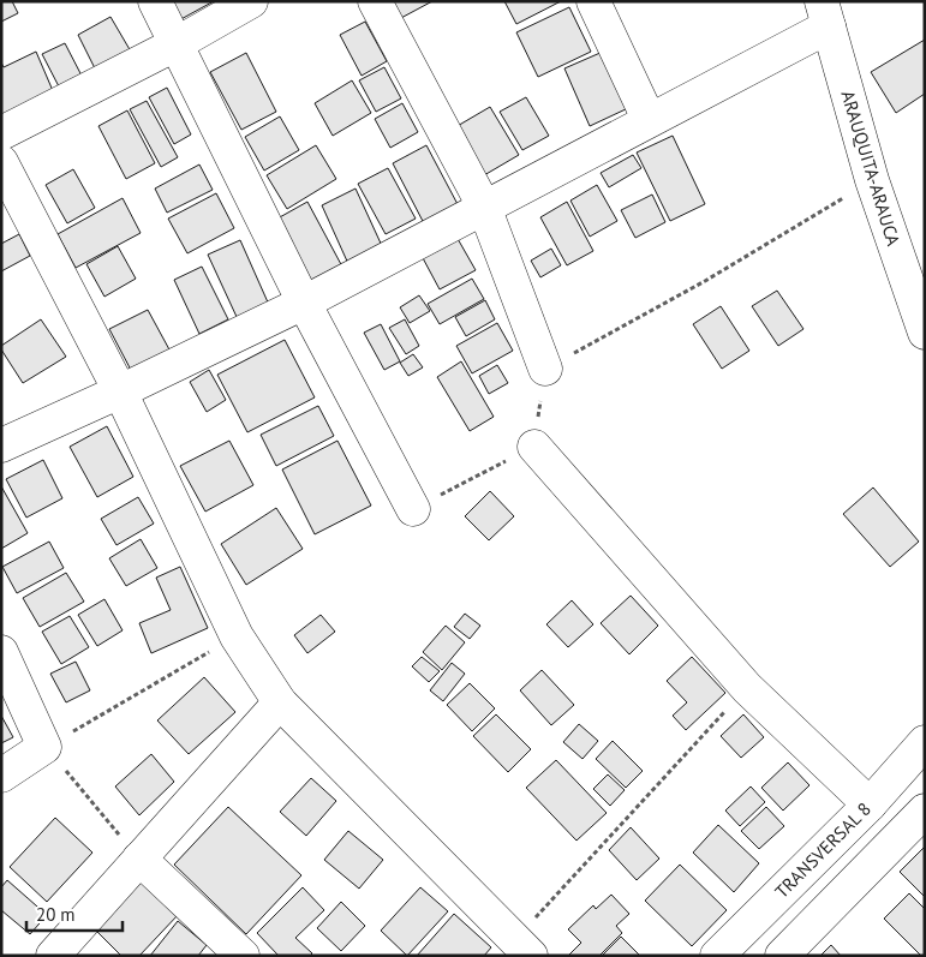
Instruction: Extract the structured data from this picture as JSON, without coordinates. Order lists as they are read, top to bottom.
{
  "streets": {
    "street": ["ARAUQUITA-ARAUCA", "TRANSVERSAL 8"]
  },
  "scale_bar": "20 m"
}
